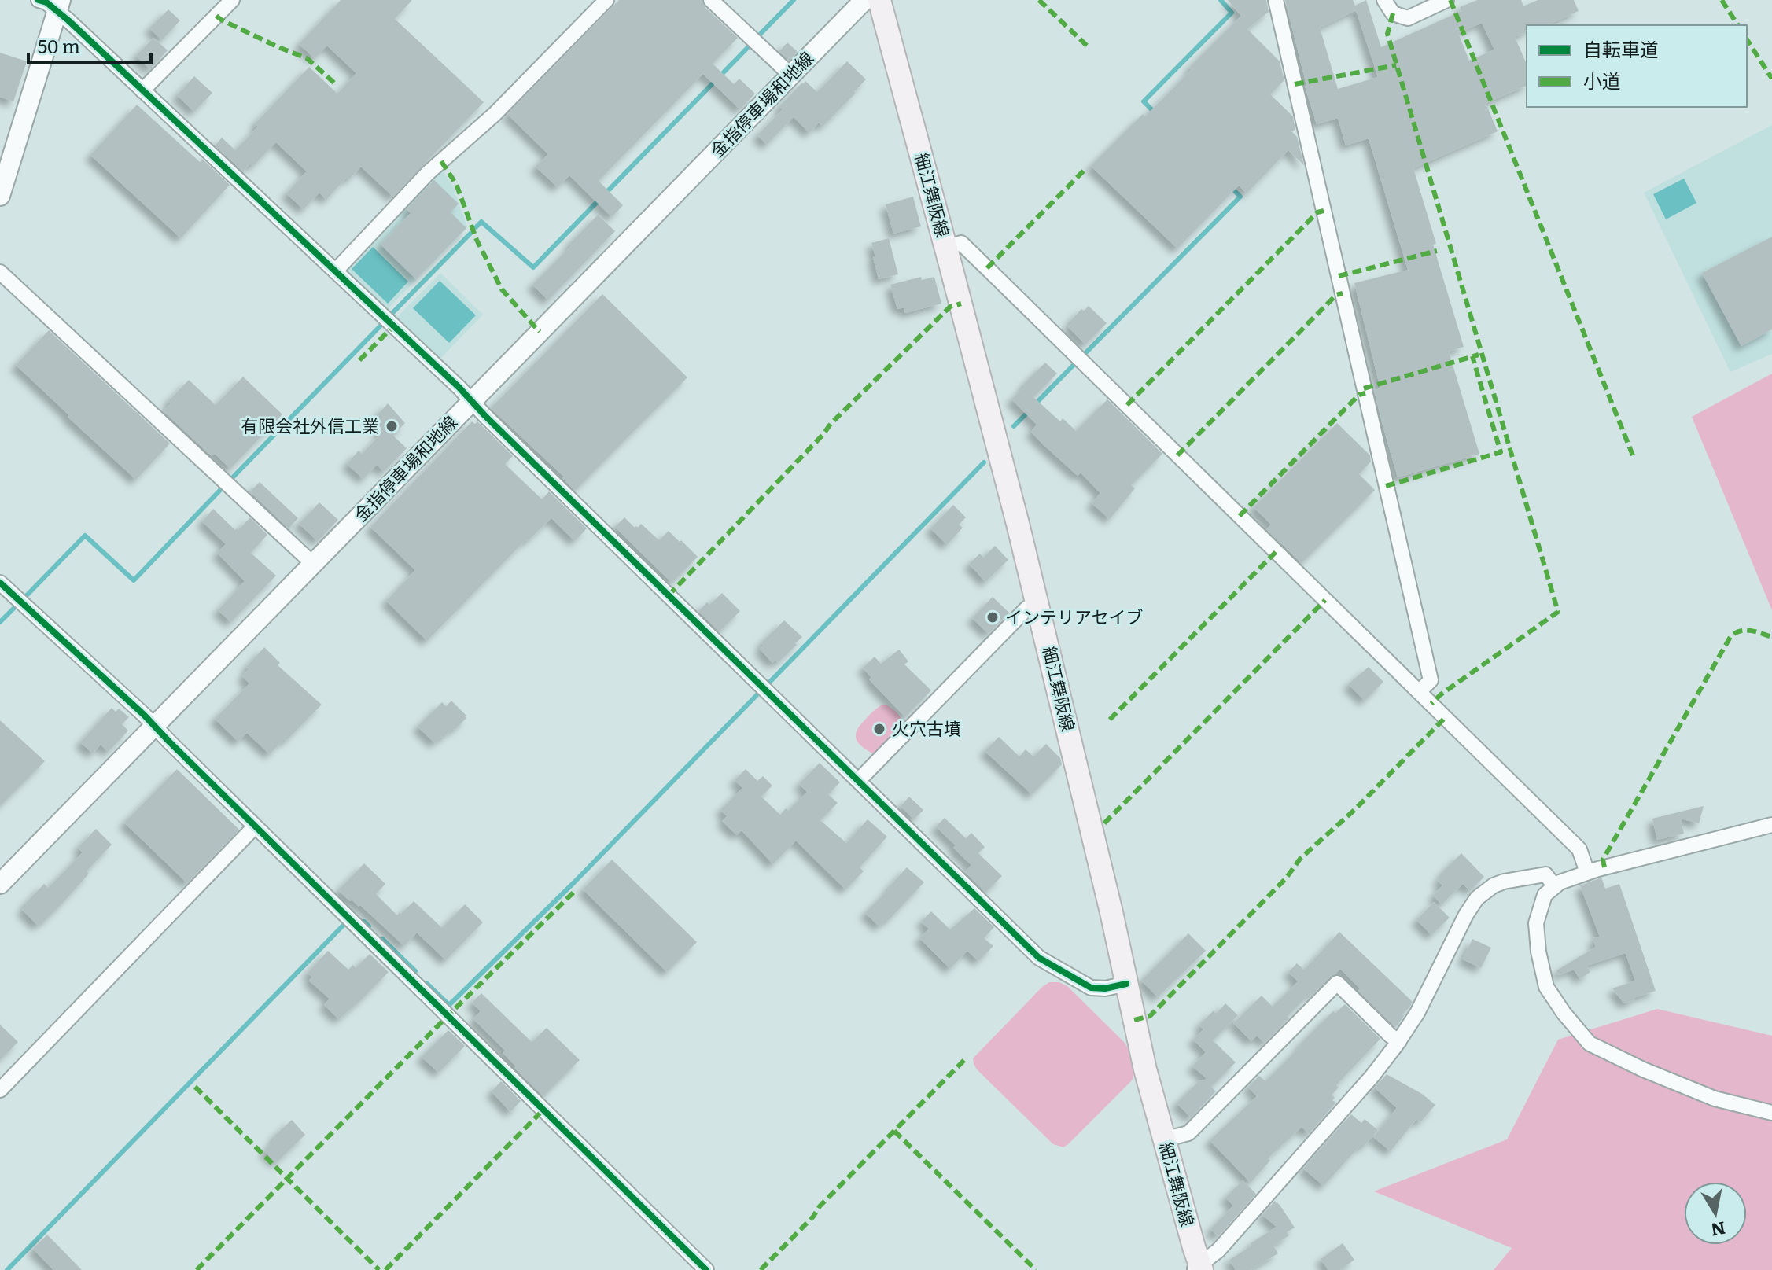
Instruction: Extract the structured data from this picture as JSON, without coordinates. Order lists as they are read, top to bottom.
{
  "streets": {
    "main road": ["金指停車場和地線", "細江舞阪線"]
  },
  "places": ["有限会社外信工業", "インテリアセイブ", "火穴古墳"],
  "legend": ["自転車道", "小道"],
  "scale_bar": "50 m",
  "north": "bottom"
}
